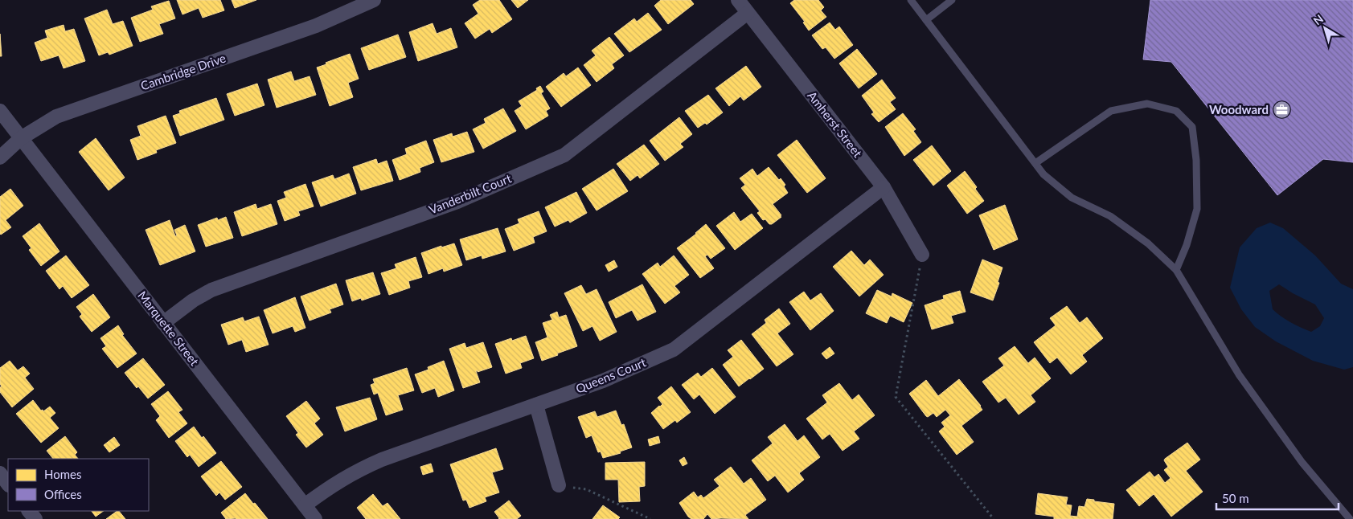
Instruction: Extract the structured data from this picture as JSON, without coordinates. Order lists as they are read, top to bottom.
{
  "streets": {
    "street": [
      "Cambridge Drive",
      "Amherst Street",
      "Vanderbilt Court",
      "Marquette Street",
      "Queens Court"
    ]
  },
  "crossings": [
    ["Cambridge Drive", "Marquette Street"],
    ["Amherst Street", "Vanderbilt Court"],
    ["Amherst Street", "Queens Court"],
    ["Vanderbilt Court", "Marquette Street"],
    ["Marquette Street", "Queens Court"]
  ],
  "places": {
    "office": ["Woodward"]
  },
  "legend": ["Homes", "Offices"],
  "scale_bar": "50 m",
  "north": "top left"
}
